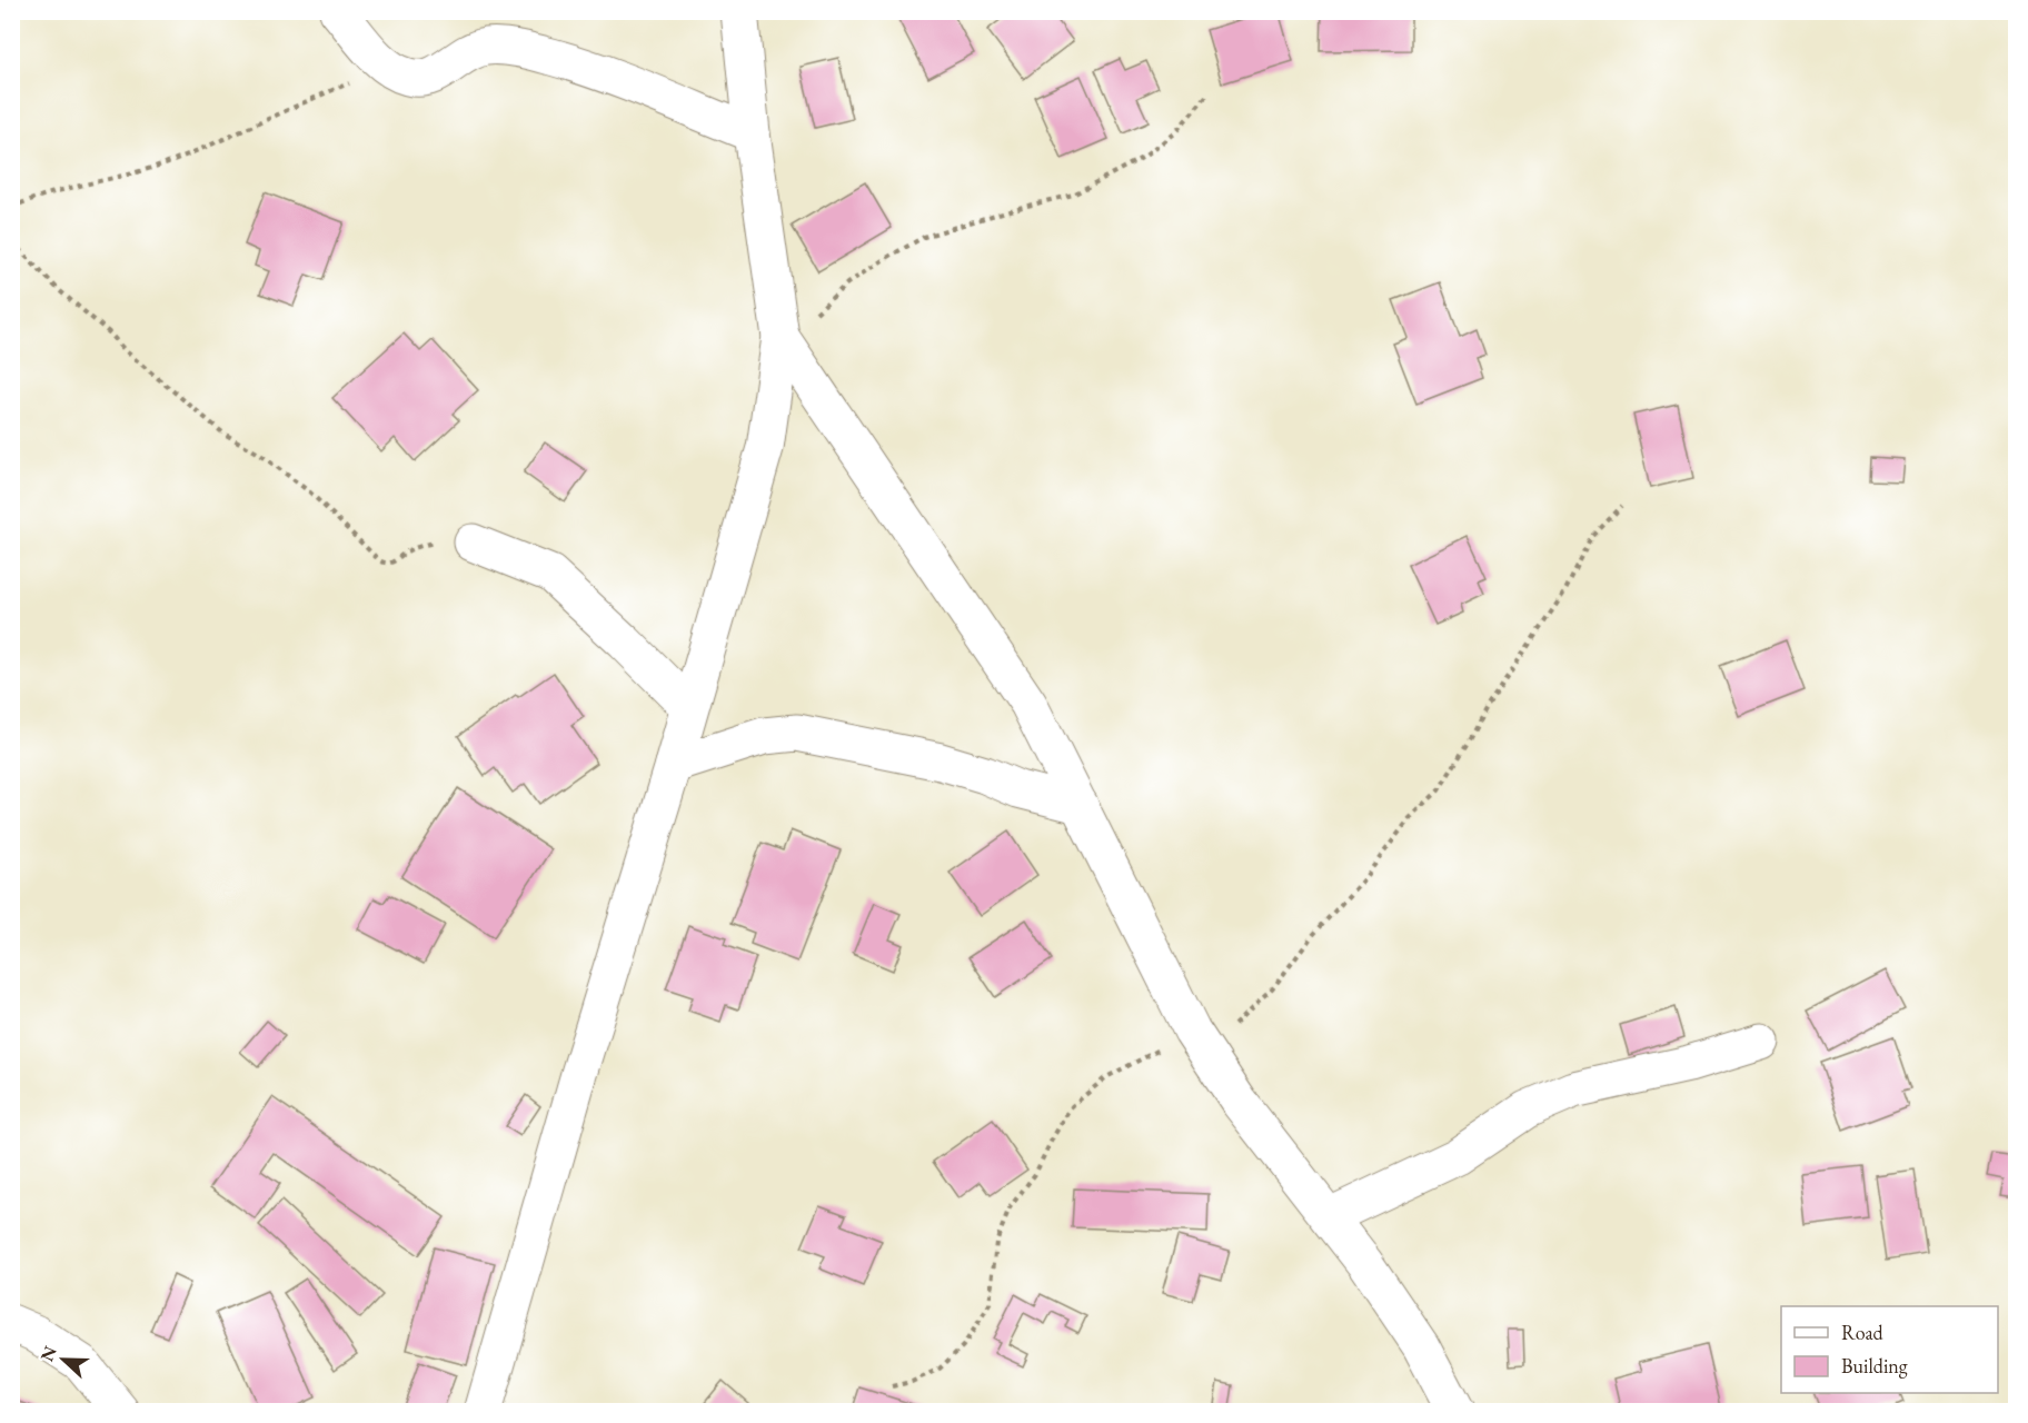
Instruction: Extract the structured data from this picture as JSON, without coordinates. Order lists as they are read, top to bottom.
{
  "legend": ["Road", "Building"],
  "north": "left"
}
